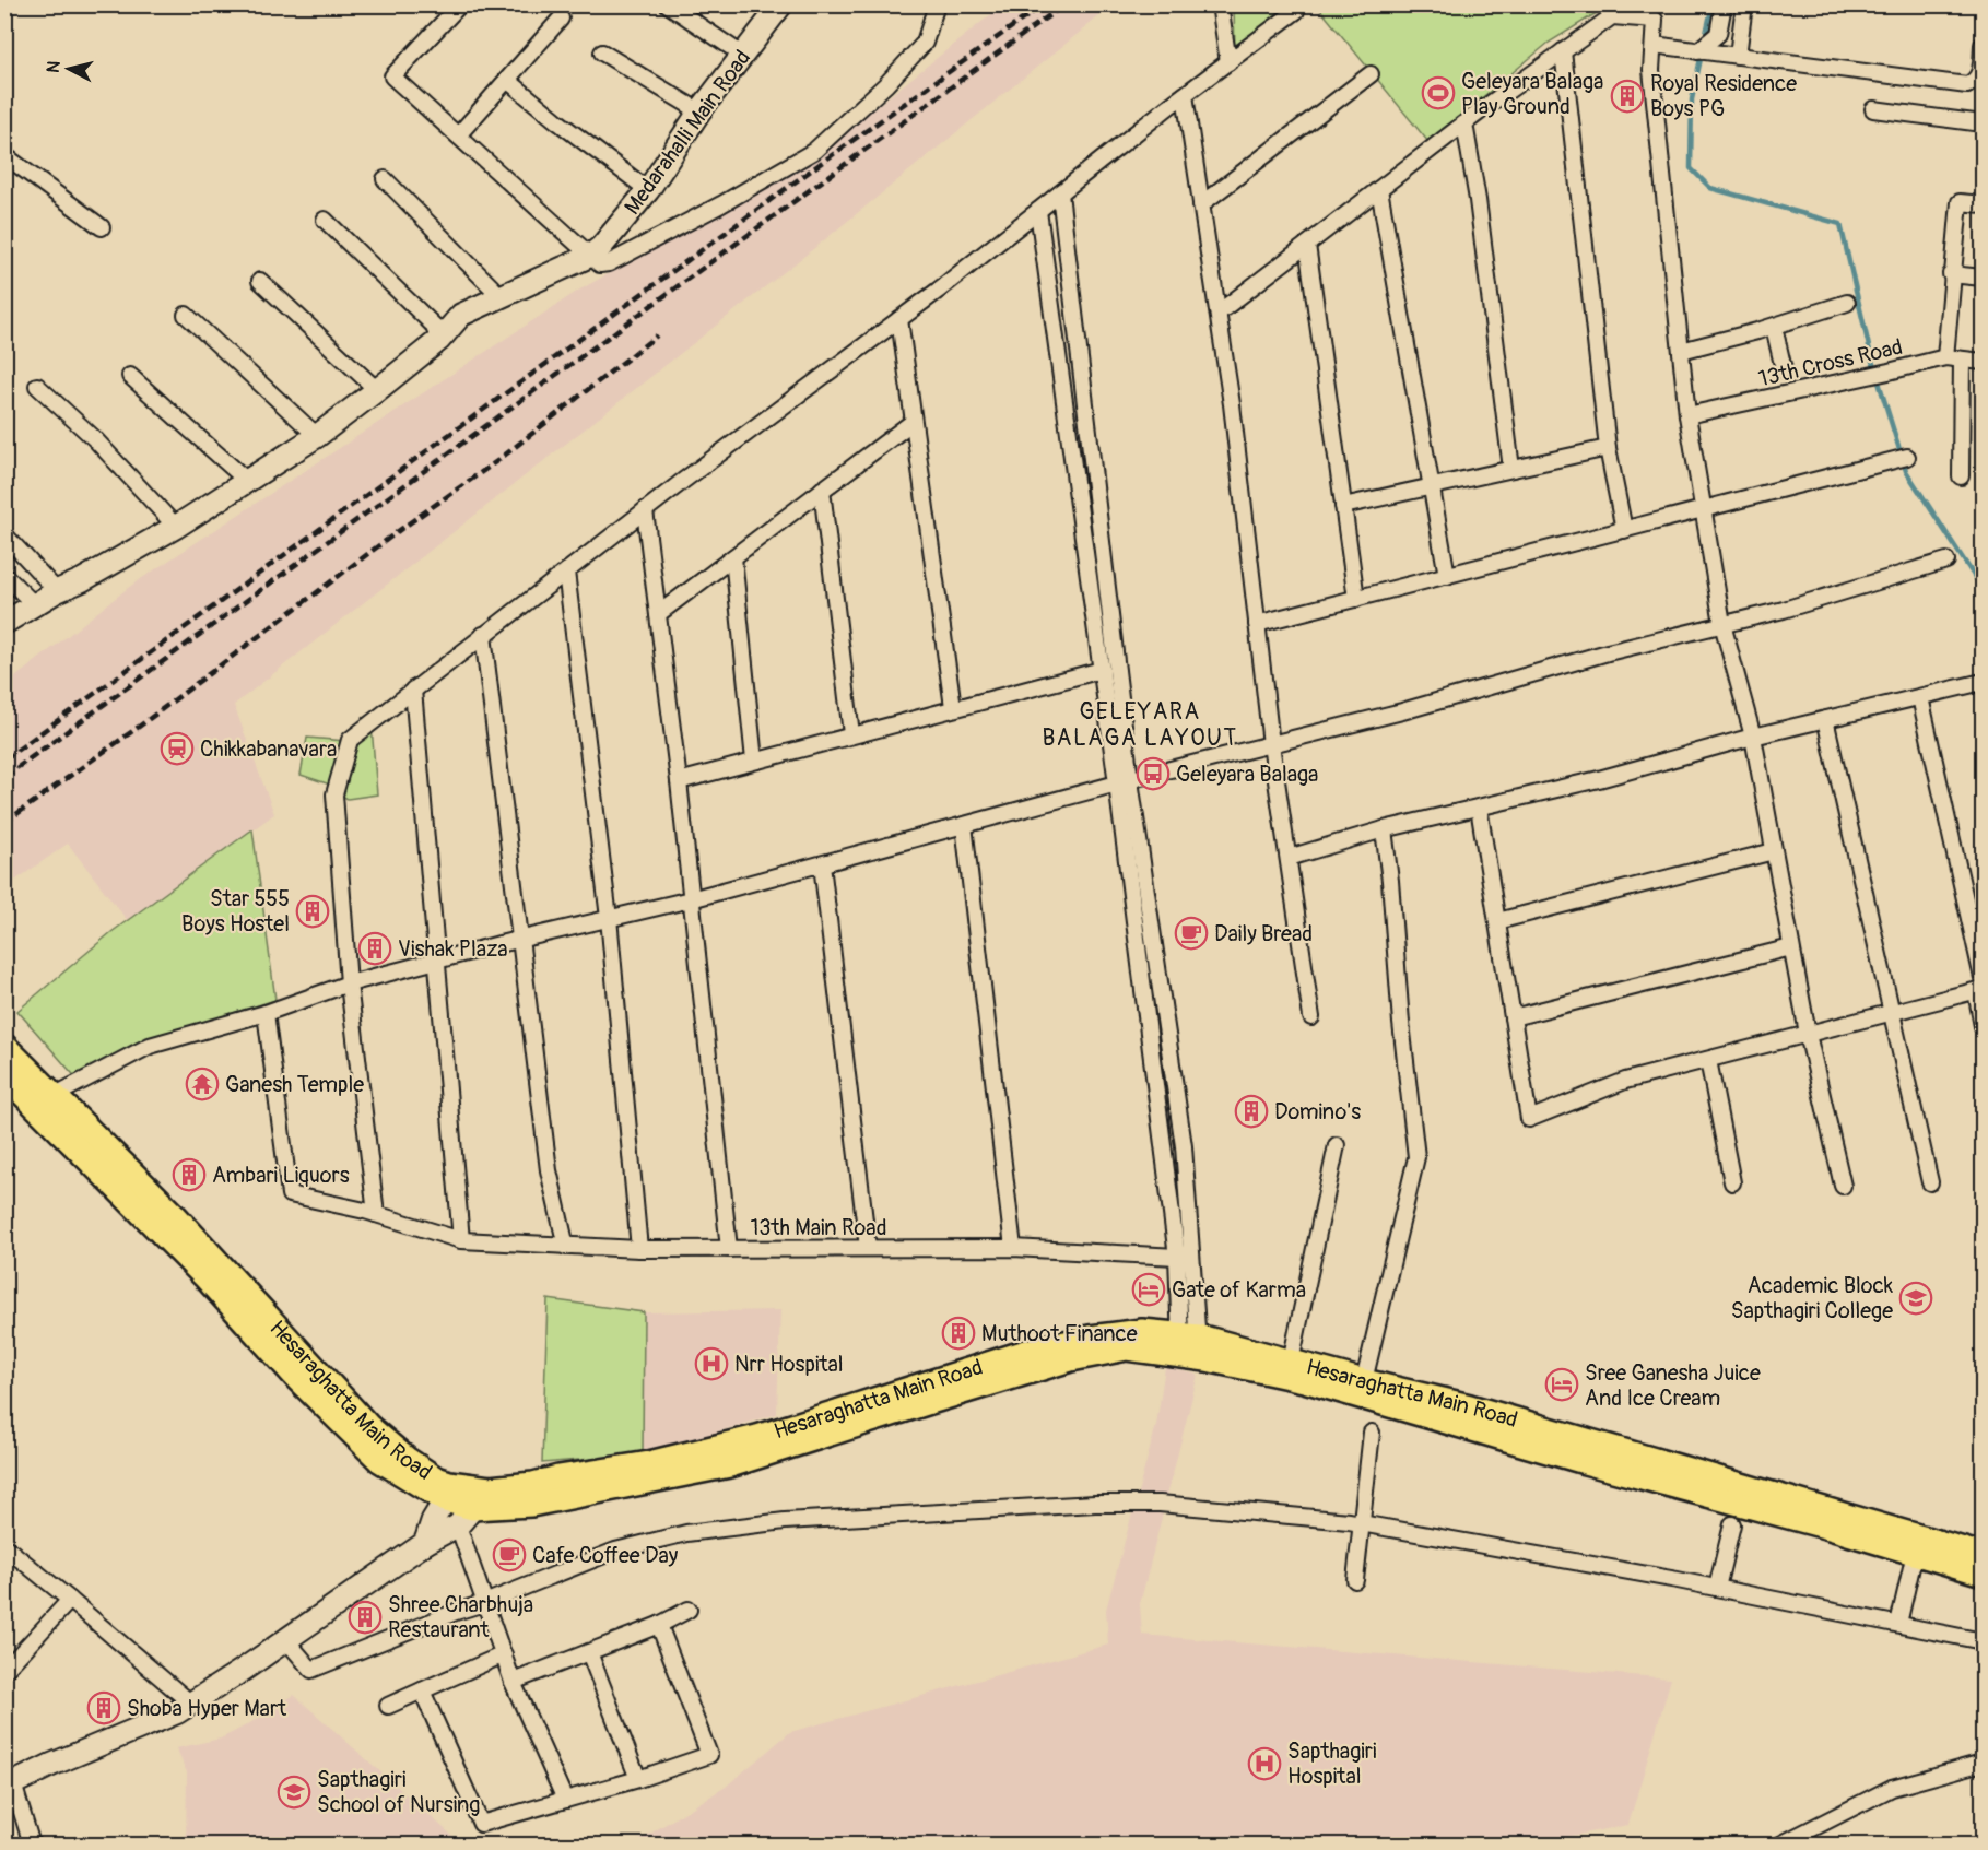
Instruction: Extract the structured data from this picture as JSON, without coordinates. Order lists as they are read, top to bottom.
{
  "streets": {
    "main road": ["Hesaraghatta Main Road"],
    "street": ["Medarahalli Main Road", "13th Cross Road", "13th Main Road"]
  },
  "districts": ["GELEYARA BALAGA LAYOUT"],
  "places": {
    "sports": ["Geleyara Balaga Play Ground"],
    "building": [
      "Royal Residence Boys PG",
      "Star 555 Boys Hostel",
      "Vishak Plaza",
      "Domino's",
      "Ambari Liquors",
      "Muthoot Finance",
      "Shree Charbhuja Restaurant",
      "Shoba Hyper Mart"
    ],
    "station": ["Chikkabanavara"],
    "bus stop": ["Geleyara Balaga"],
    "cafe": ["Daily Bread", "Cafe Coffee Day"],
    "temple": ["Ganesh Temple"],
    "hotel": ["Gate of Karma", "Sree Ganesha Juice And Ice Cream"],
    "school or university": ["Academic Block Sapthagiri College", "Sapthagiri School of Nursing"],
    "hospital": ["Nrr Hospital", "Sapthagiri Hospital"]
  },
  "north": "left"
}
